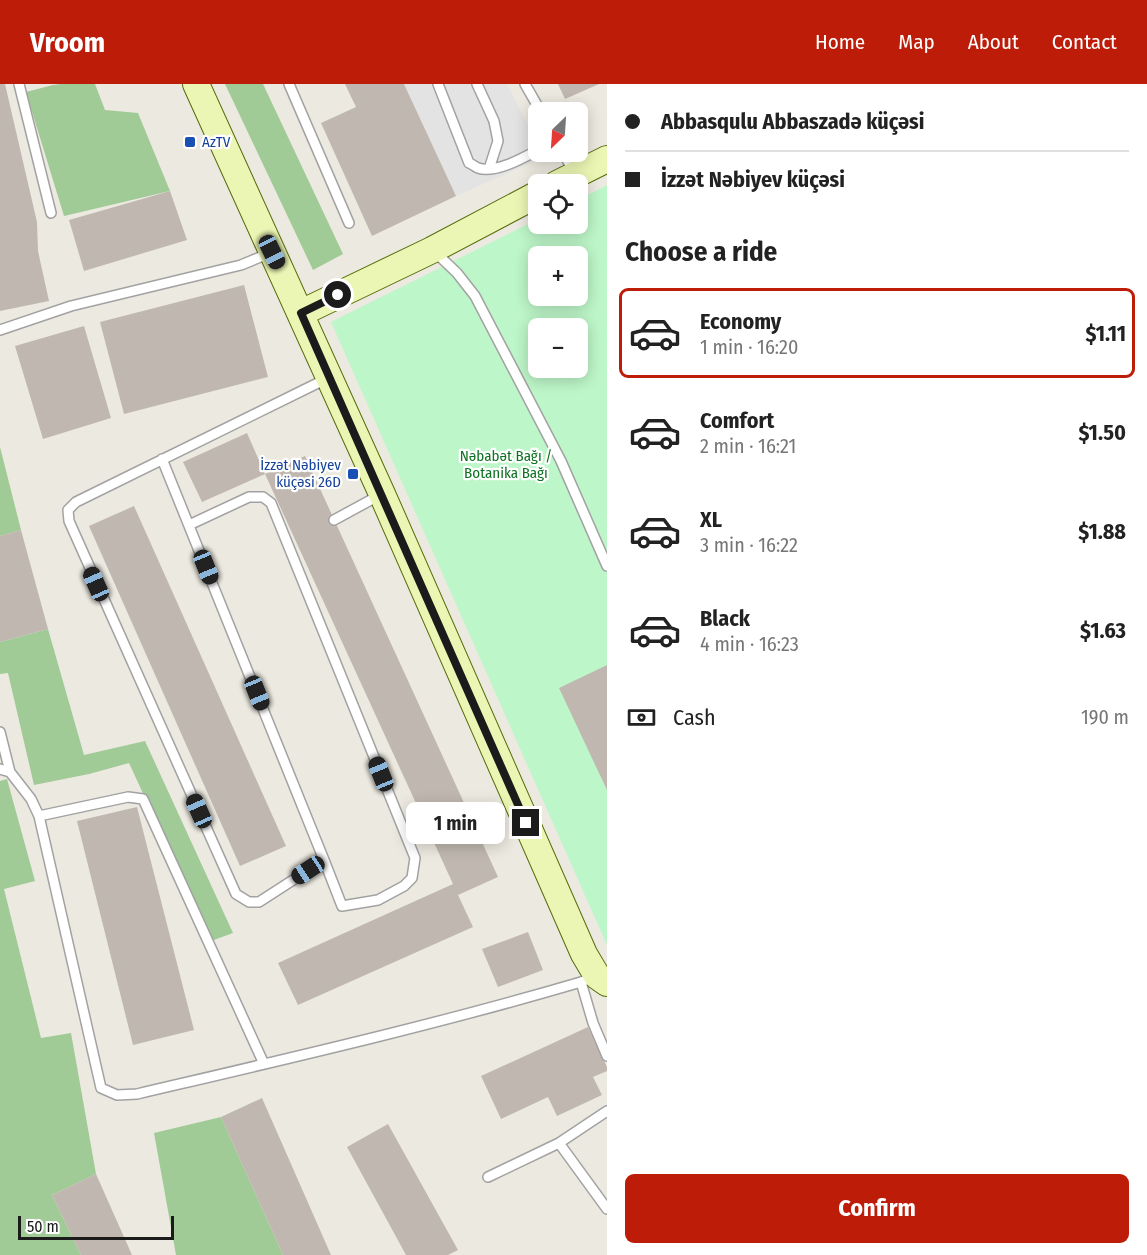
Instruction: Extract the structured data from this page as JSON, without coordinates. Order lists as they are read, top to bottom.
{
  "parks": ["Nəbabət Bağı / Botanika Bağı"],
  "places": {
    "transit": ["AzTV", "İzzət Nəbiyev küçəsi 26D"]
  },
  "scale_bar": "50 m",
  "north": "bottom left",
  "page": {
    "header": "Vroom",
    "nav": [
      "Home",
      "Map",
      "About",
      "Contact"
    ],
    "banner": ["Abbasqulu Abbaszadə küçəsi", "İzzət Nəbiyev küçəsi"],
    "map_buttons": ["+", "−"],
    "heading": "Choose a ride",
    "list": [
      {
        "name": "Economy",
        "note": "1 min · 16:20",
        "value": "$1.11"
      },
      {
        "name": "Comfort",
        "note": "2 min · 16:21",
        "value": "$1.50"
      },
      {
        "name": "XL",
        "note": "3 min · 16:22",
        "value": "$1.88"
      },
      {
        "name": "Black",
        "note": "4 min · 16:23",
        "value": "$1.63"
      }
    ],
    "pay": ["Cash", "190 m"],
    "bubble": "1 min",
    "buttons": "Confirm",
    "scale": "50 m"
  }
}
